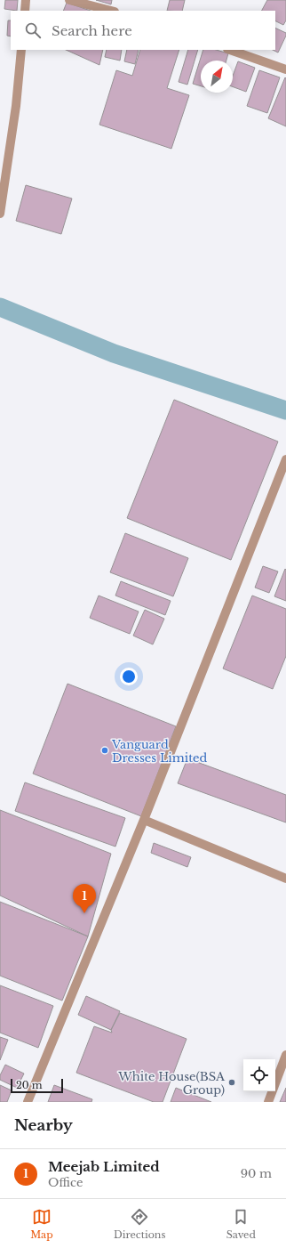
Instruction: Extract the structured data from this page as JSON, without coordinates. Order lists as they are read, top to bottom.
{
  "places": ["Vanguard Dresses Limited", "White House(BSA Group)"],
  "scale_bar": "20 m",
  "north": "top right",
  "page": {
    "search": "Search here",
    "pins": "1",
    "scale": "20 m",
    "heading": "Nearby",
    "list": [
      {
        "mark": "1",
        "name": "Meejab Limited",
        "note": "Office",
        "value": "90 m"
      }
    ],
    "nav": ["Map", "Directions", "Saved"]
  }
}
